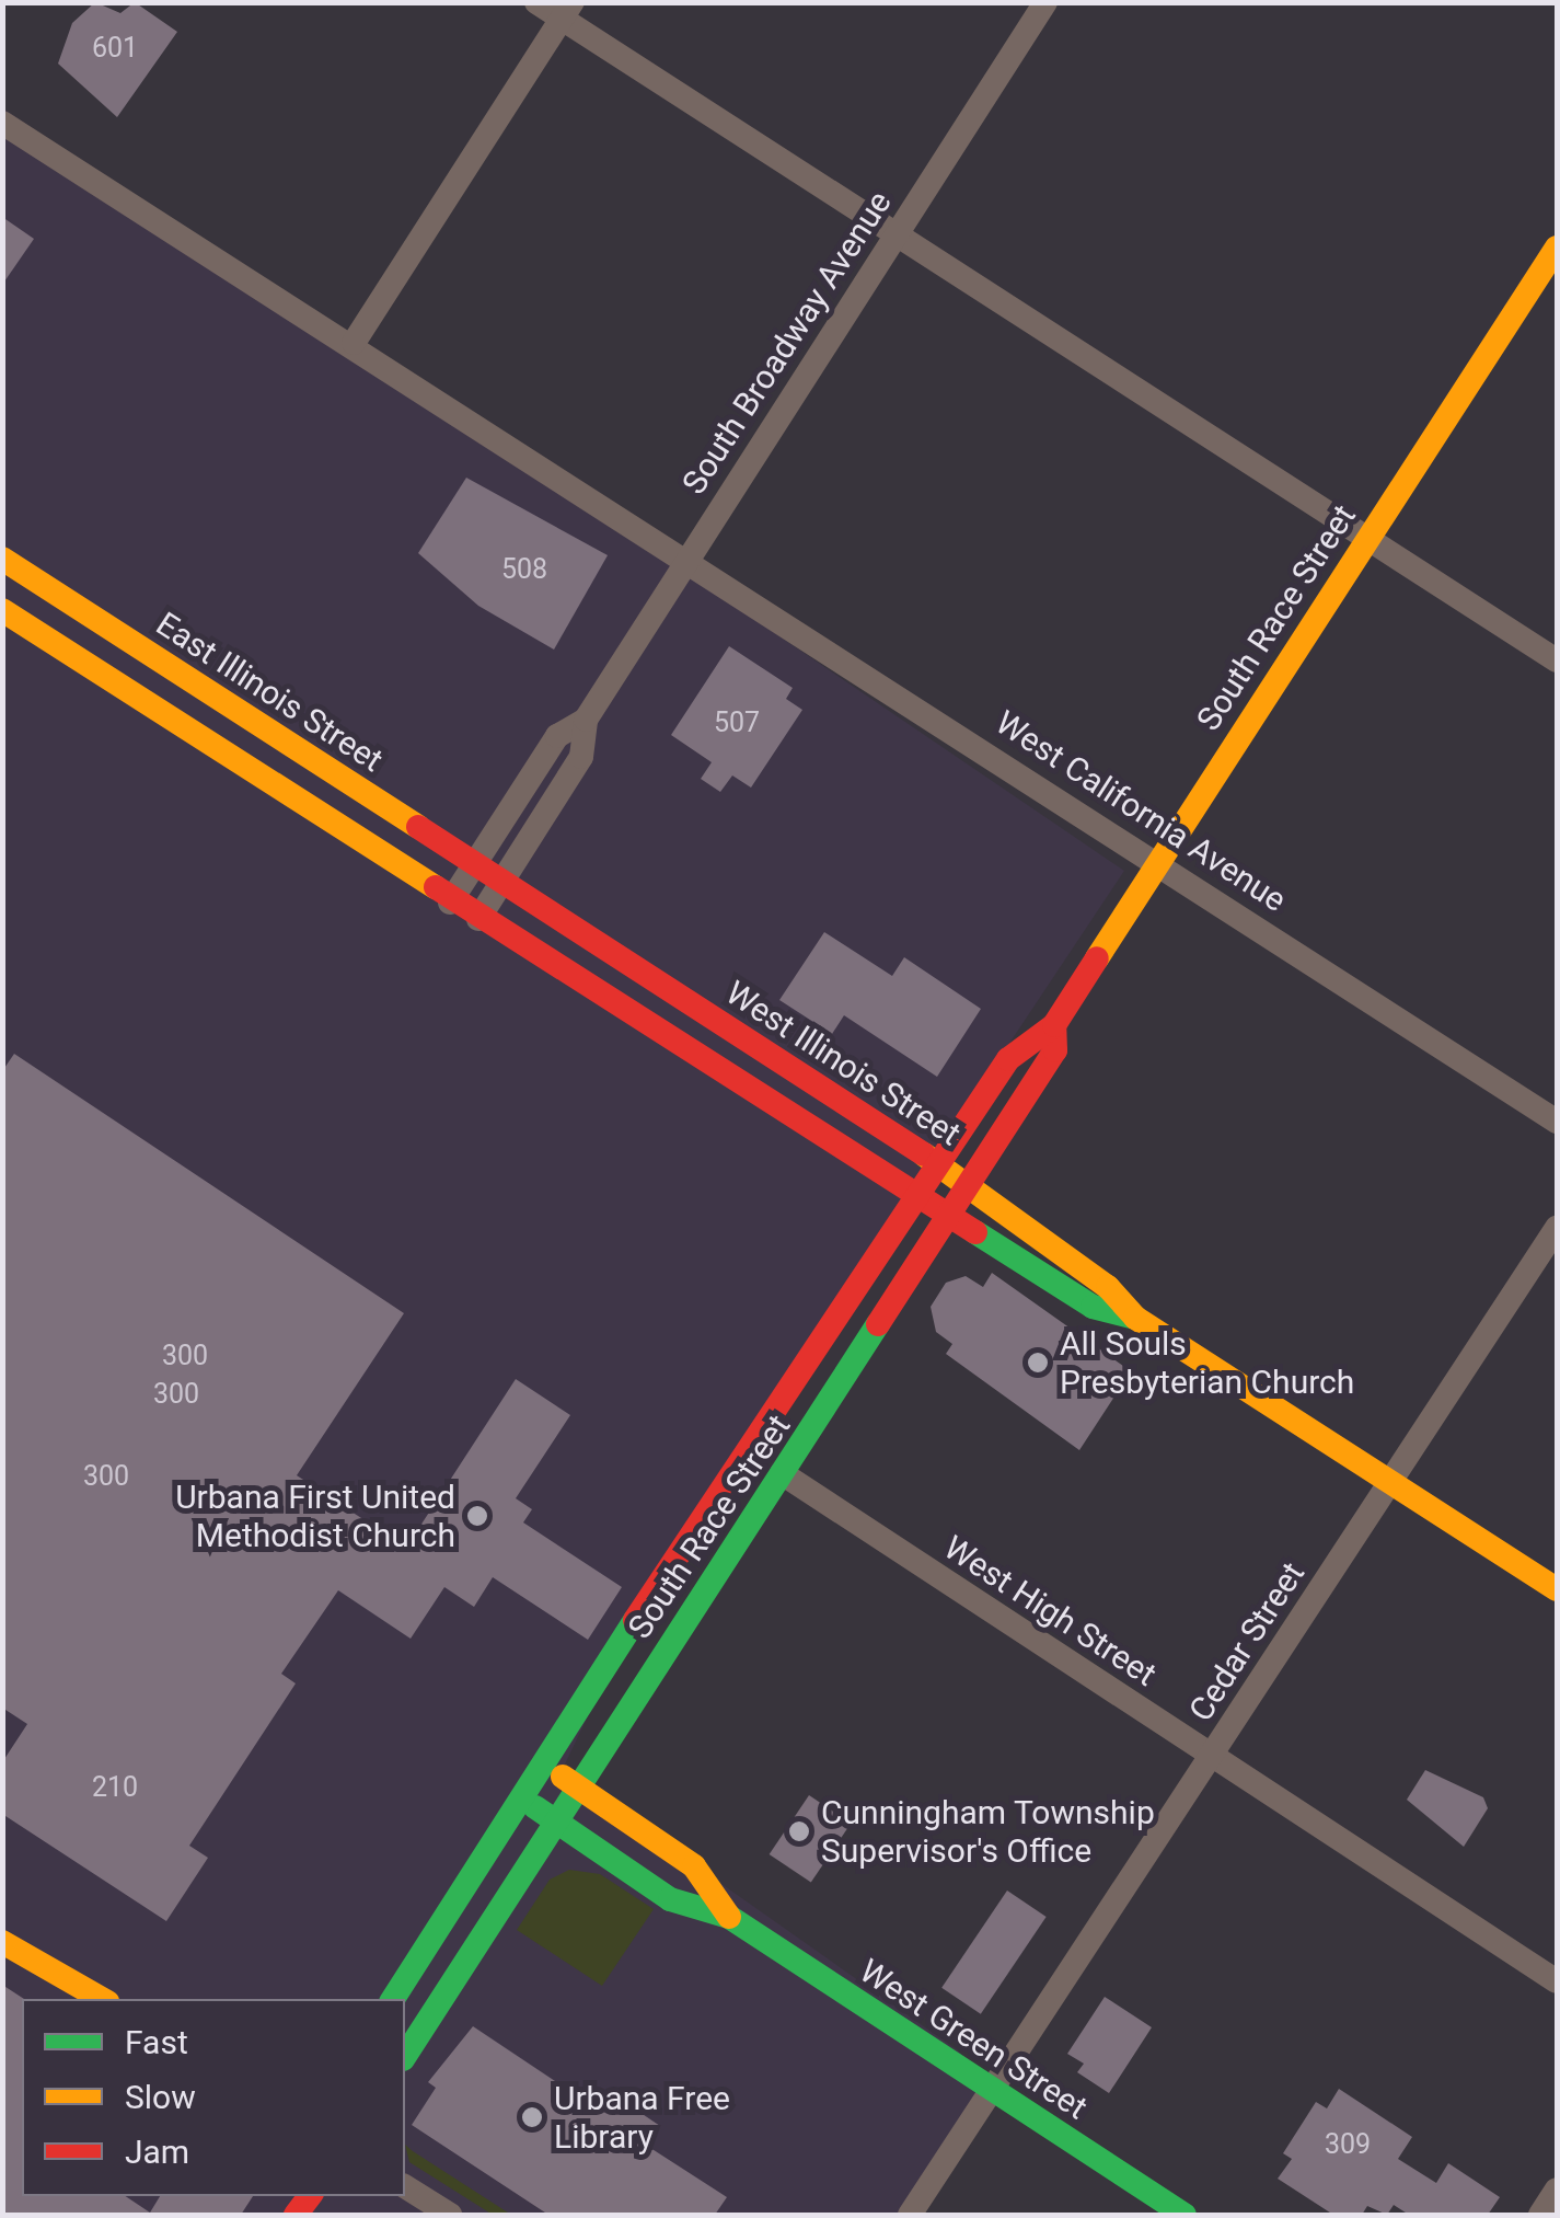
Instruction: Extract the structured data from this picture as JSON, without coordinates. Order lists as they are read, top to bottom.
{
  "streets": {
    "street": [
      "South Broadway Avenue",
      "South Race Street",
      "East Illinois Street",
      "West California Avenue",
      "West Illinois Street",
      "West High Street",
      "Cedar Street",
      "West Green Street"
    ]
  },
  "crossings": [
    ["South Broadway Avenue", "East Illinois Street"],
    ["South Broadway Avenue", "West California Avenue"],
    ["South Broadway Avenue", "West Illinois Street"],
    ["South Race Street", "West California Avenue"],
    ["South Race Street", "West Illinois Street"],
    ["South Race Street", "West High Street"],
    ["South Race Street", "West Green Street"],
    ["East Illinois Street", "West Illinois Street"],
    ["West Illinois Street", "Cedar Street"],
    ["West High Street", "Cedar Street"],
    ["Cedar Street", "West Green Street"]
  ],
  "places": [
    "All Souls Presbyterian Church",
    "Urbana First United Methodist Church",
    "Cunningham Township Supervisor's Office",
    "Urbana Free Library"
  ],
  "house_numbers": [
    "601",
    "508",
    "507",
    "300",
    "300",
    "300",
    "210",
    "309"
  ],
  "legend": ["Fast", "Slow", "Jam"]
}
